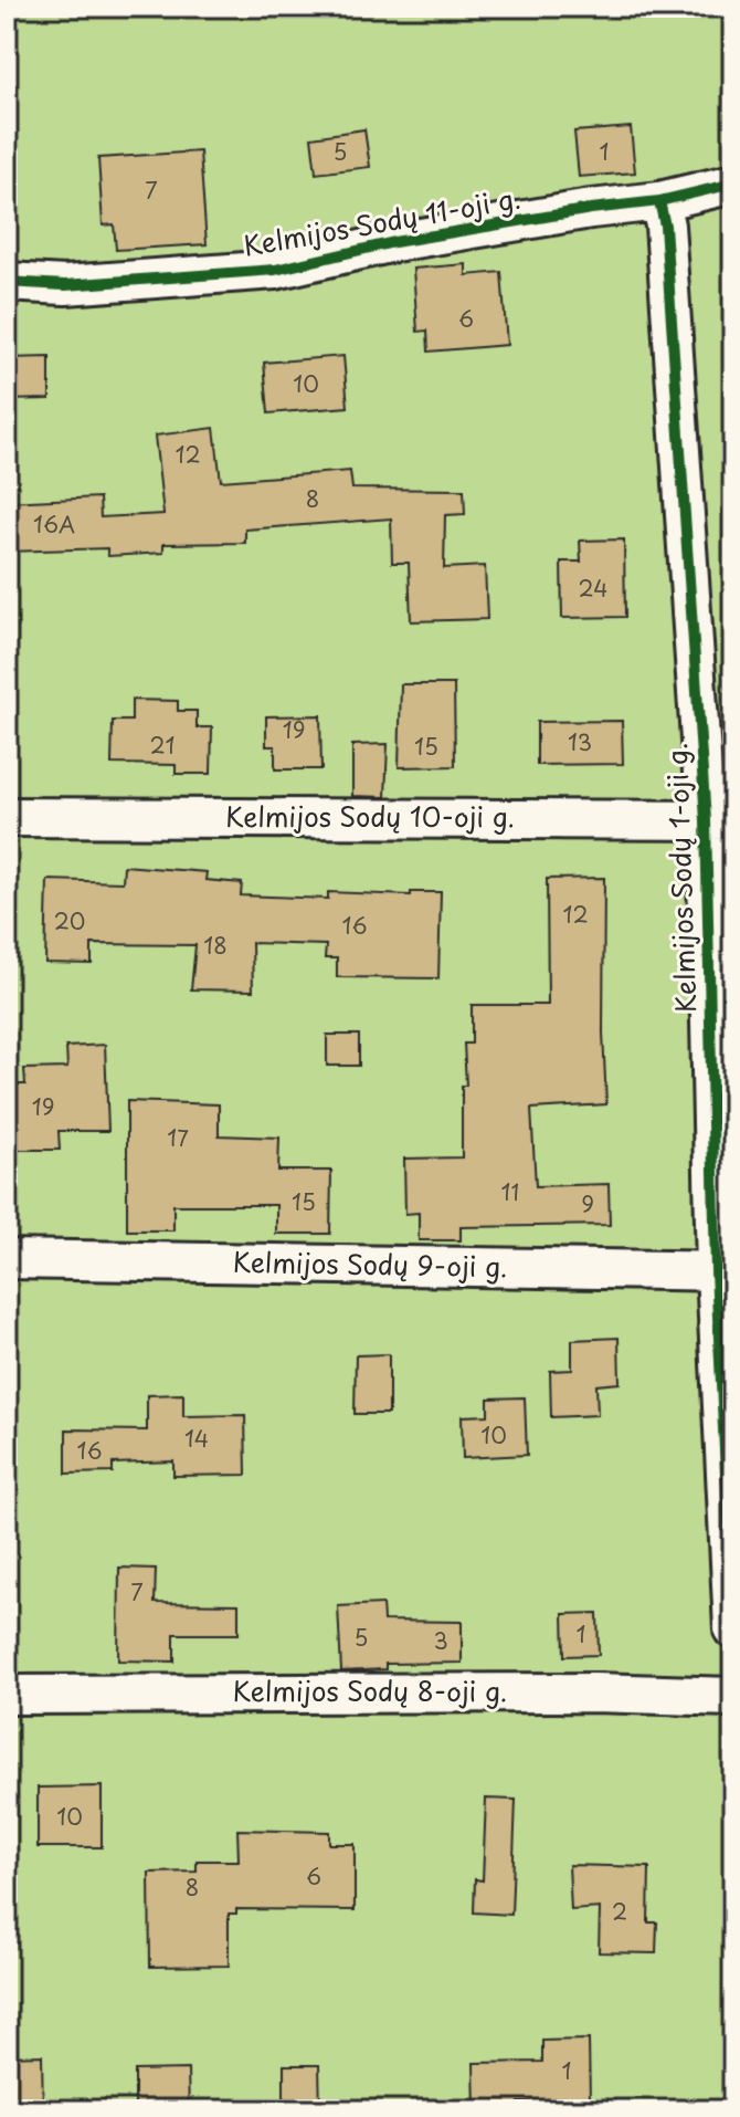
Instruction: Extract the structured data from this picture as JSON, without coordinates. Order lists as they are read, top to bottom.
{
  "streets": {
    "street": [
      "Kelmijos Sodų 11-oji g.",
      "Kelmijos Sodų 10-oji g.",
      "Kelmijos Sodų 1-oji g.",
      "Kelmijos Sodų 9-oji g.",
      "Kelmijos Sodų 8-oji g."
    ]
  },
  "crossings": [
    ["Kelmijos Sodų 11-oji g.", "Kelmijos Sodų 1-oji g."],
    ["Kelmijos Sodų 10-oji g.", "Kelmijos Sodų 1-oji g."],
    ["Kelmijos Sodų 1-oji g.", "Kelmijos Sodų 9-oji g."]
  ],
  "house_numbers": [
    "5",
    "1",
    "7",
    "6",
    "10",
    "12",
    "8",
    "16A",
    "24",
    "19",
    "13",
    "21",
    "15",
    "12",
    "20",
    "16",
    "18",
    "19",
    "17",
    "11",
    "15",
    "9",
    "10",
    "14",
    "16",
    "7",
    "1",
    "5",
    "3",
    "10",
    "6",
    "8",
    "2",
    "1"
  ]
}
